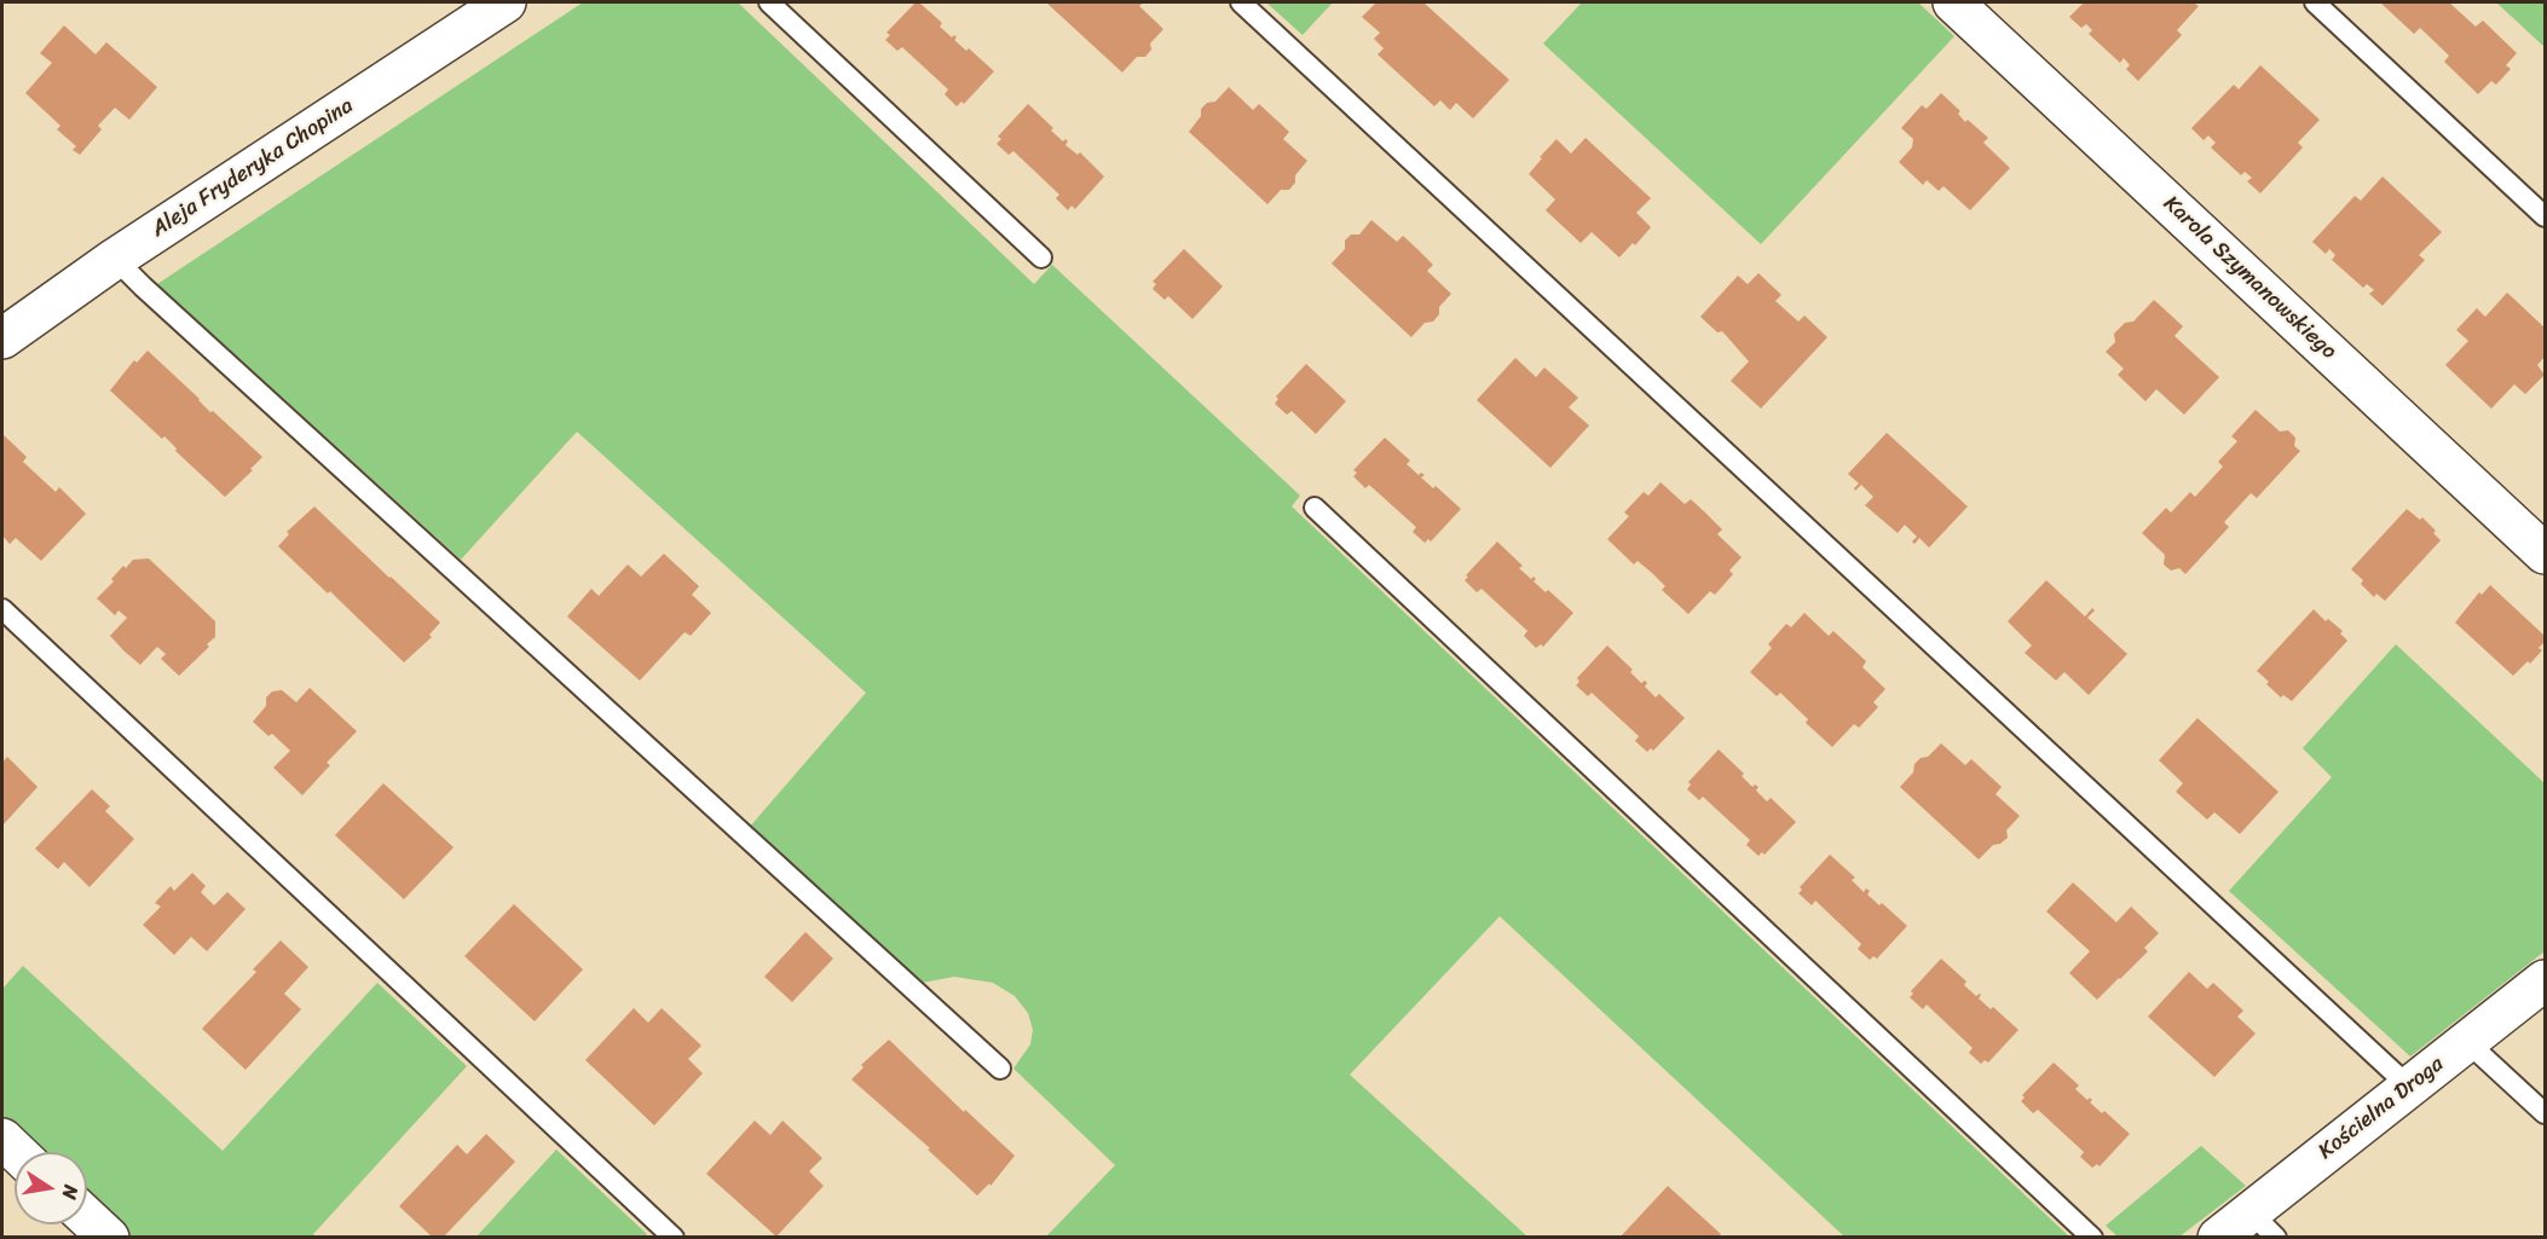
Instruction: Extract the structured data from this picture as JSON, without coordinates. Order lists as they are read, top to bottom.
{
  "streets": {
    "street": ["Aleja Fryderyka Chopina", "Karola Szymanowskiego", "Kościelna Droga"]
  },
  "north": "right"
}
